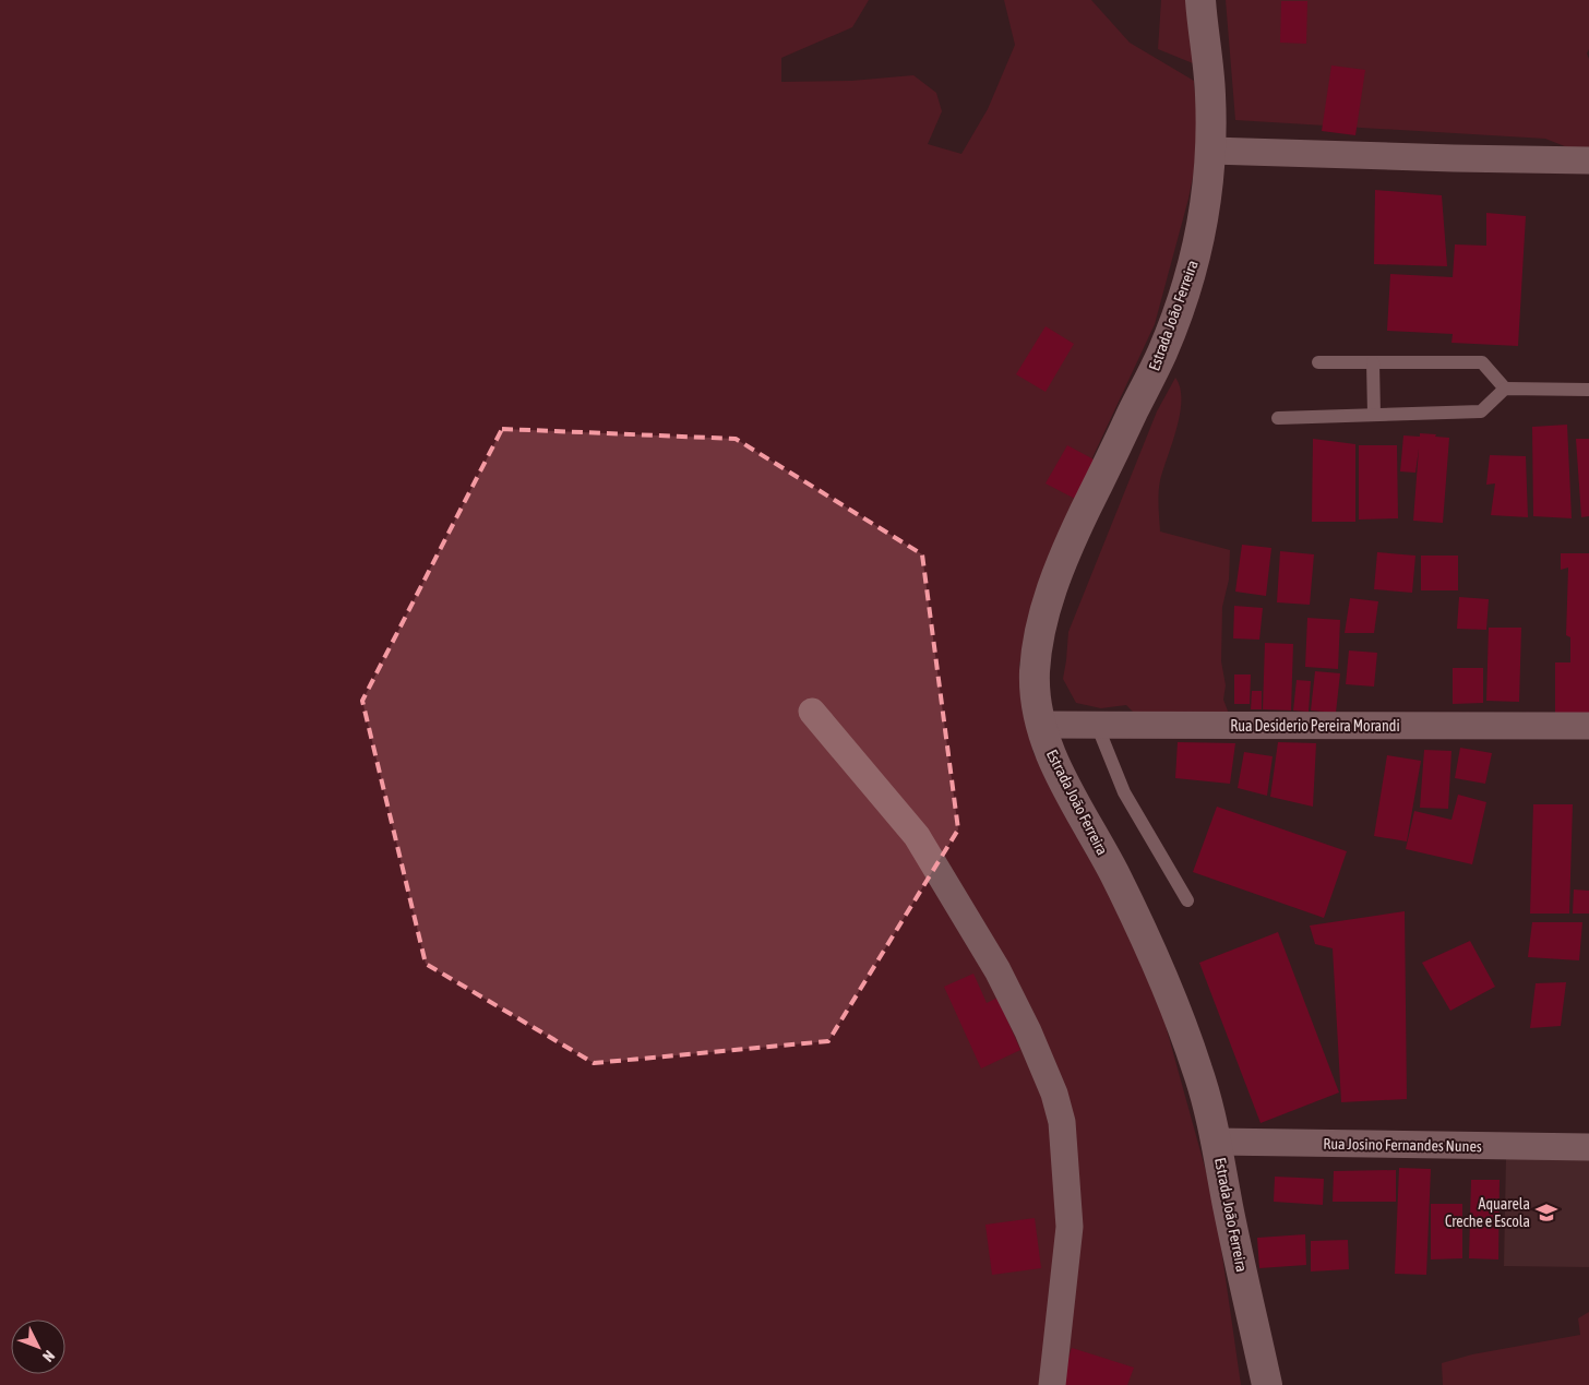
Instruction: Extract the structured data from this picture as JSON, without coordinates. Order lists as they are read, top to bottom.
{
  "streets": {
    "street": ["Estrada João Ferreira", "Rua Desiderio Pereira Morandi", "Rua Josino Fernandes Nunes"]
  },
  "crossings": [
    ["Estrada João Ferreira", "Rua Desiderio Pereira Morandi"],
    ["Estrada João Ferreira", "Rua Josino Fernandes Nunes"]
  ],
  "places": {
    "school or university": ["Aquarela Creche e Escola"]
  },
  "north": "bottom right"
}
